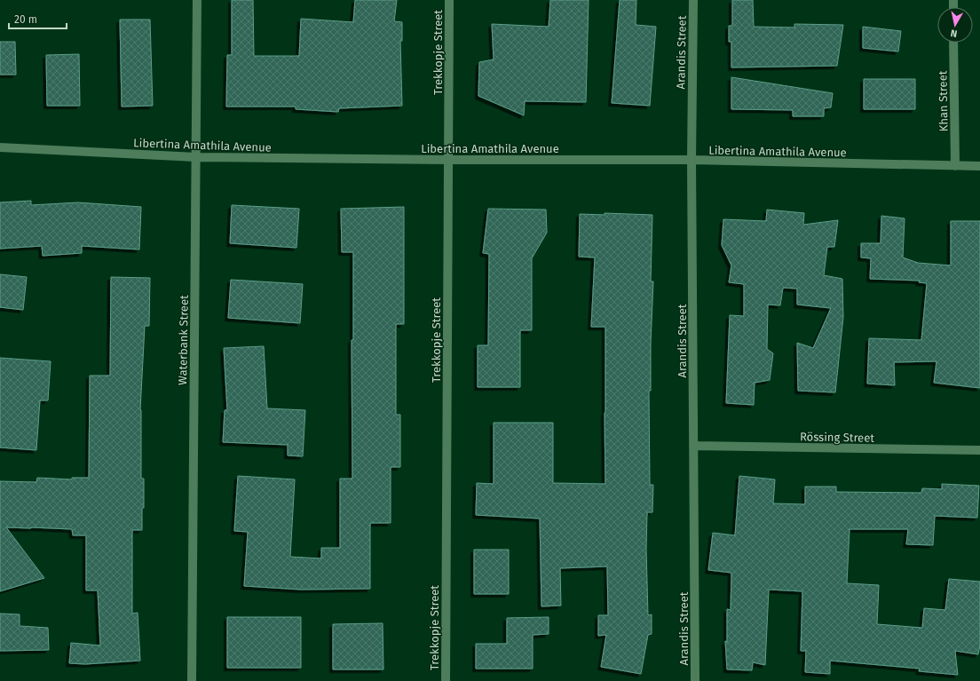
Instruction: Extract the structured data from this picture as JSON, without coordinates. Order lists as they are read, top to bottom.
{
  "streets": {
    "street": [
      "Trekkopje Street",
      "Arandis Street",
      "Khan Street",
      "Libertina Amathila Avenue",
      "Waterbank Street",
      "Rössing Street"
    ]
  },
  "crossings": [
    ["Trekkopje Street", "Libertina Amathila Avenue"],
    ["Arandis Street", "Libertina Amathila Avenue"],
    ["Arandis Street", "Rössing Street"],
    ["Khan Street", "Libertina Amathila Avenue"],
    ["Libertina Amathila Avenue", "Waterbank Street"]
  ],
  "scale_bar": "20 m",
  "north": "bottom"
}
